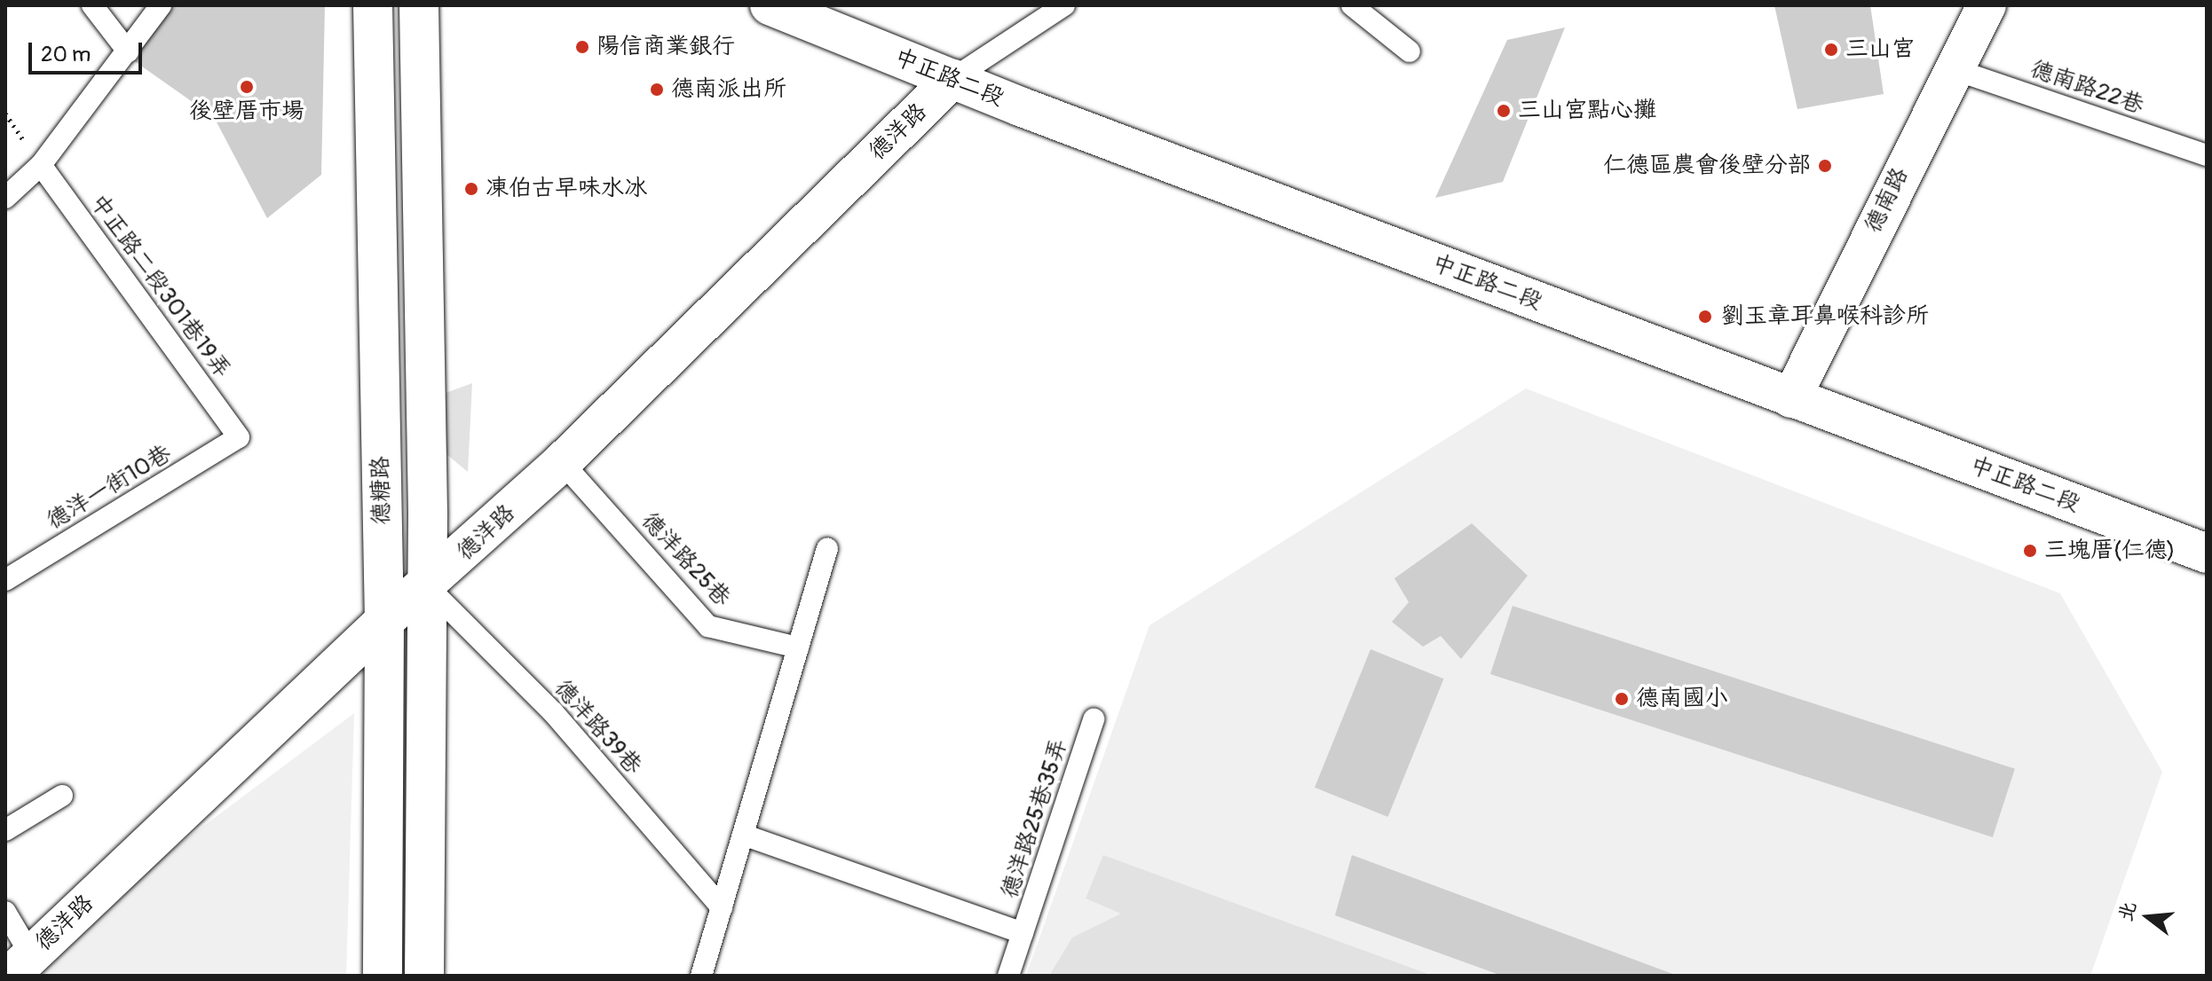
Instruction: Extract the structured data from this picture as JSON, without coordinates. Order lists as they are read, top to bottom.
{
  "streets": {
    "street": [
      "中正路二段",
      "德洋路",
      "德南路",
      "德糖路"
    ],
    "lane": [
      "德南路22巷",
      "中正路二段301巷19弄",
      "德洋一街10巷",
      "德洋路25巷",
      "德洋路39巷",
      "德洋路25巷35弄"
    ]
  },
  "crossings": [
    ["中正路二段", "德洋路"],
    ["中正路二段", "德南路"],
    ["德南路22巷", "德南路"],
    ["德洋路", "德糖路"],
    ["德洋路", "德洋路25巷"],
    ["德洋路", "德洋路39巷"],
    ["中正路二段301巷19弄", "德洋一街10巷"],
    ["德糖路", "德洋路39巷"]
  ],
  "places": [
    "陽信商業銀行",
    "三山宮",
    "後壁厝市場",
    "德南派出所",
    "三山宮點心攤",
    "仁德區農會後壁分部",
    "凍伯古早味水冰",
    "劉玉章耳鼻喉科診所",
    "三塊厝(仁德)",
    "德南國小"
  ],
  "scale_bar": "20 m",
  "north": "left"
}
